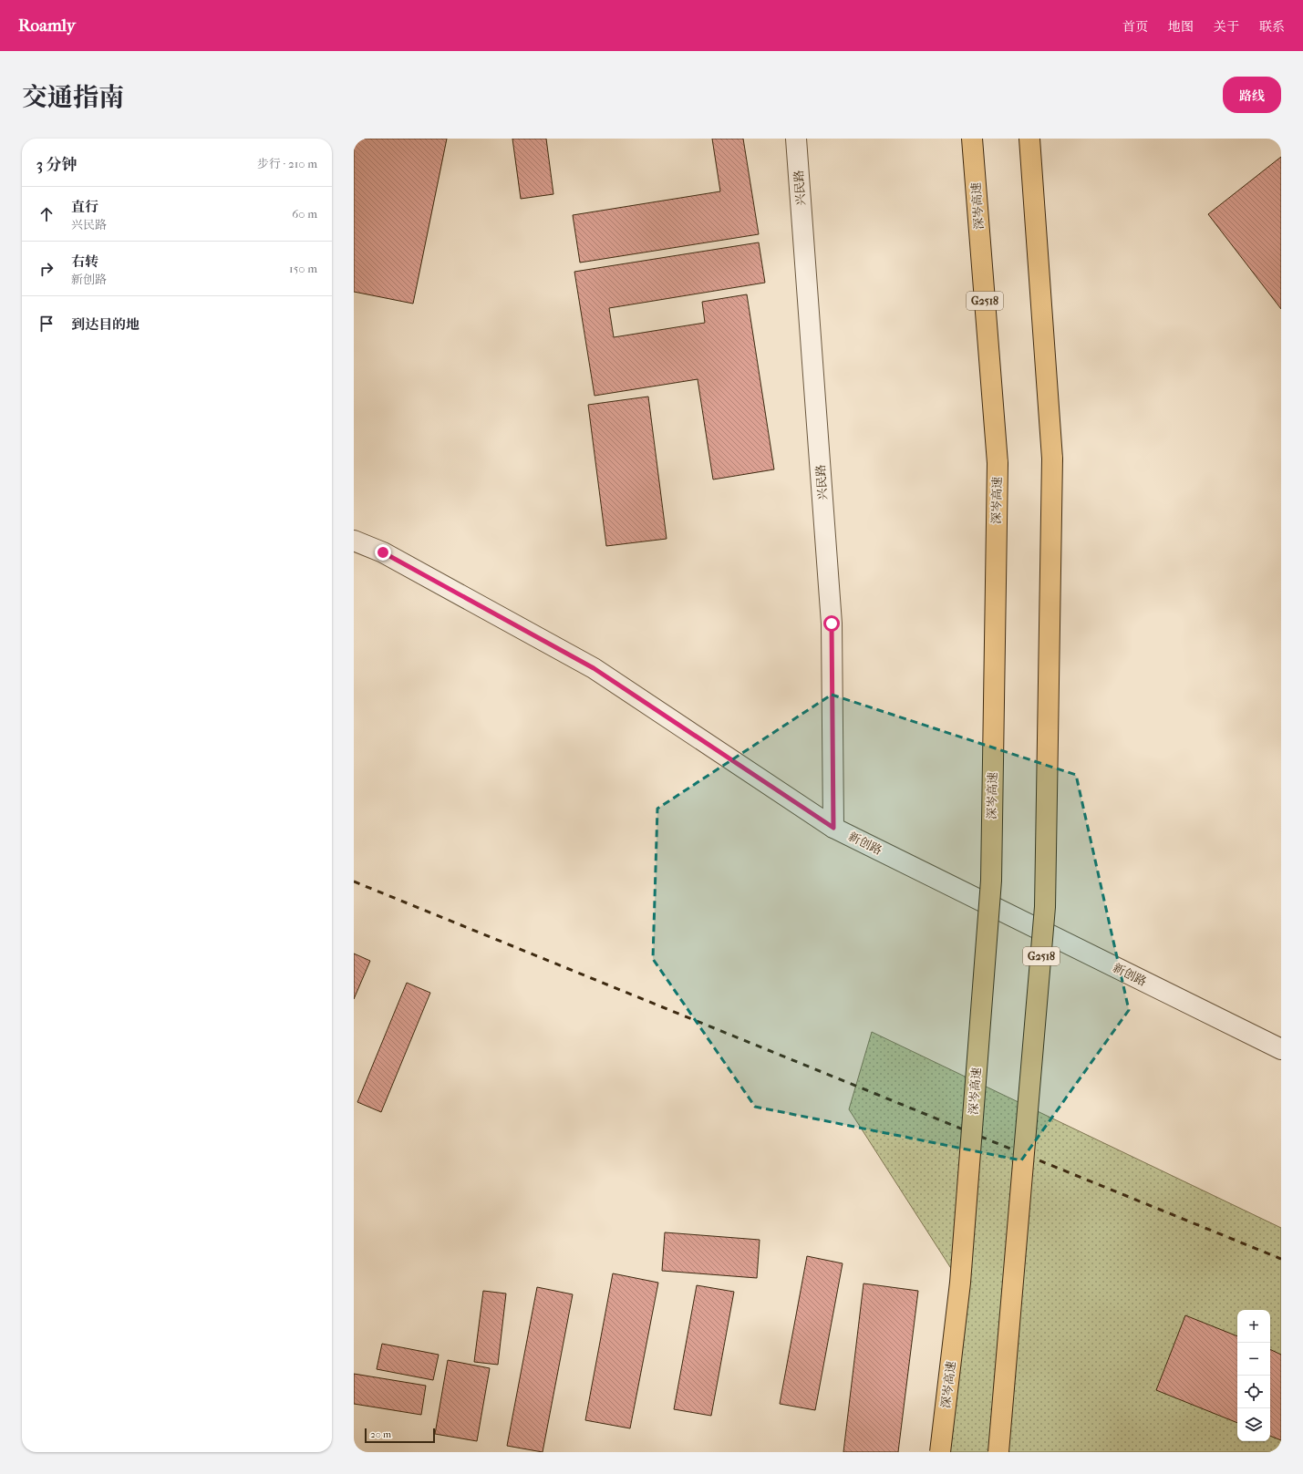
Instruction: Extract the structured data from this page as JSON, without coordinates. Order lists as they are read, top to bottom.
{
  "streets": {
    "highway": ["深岑高速", "G2518"],
    "street": ["兴民路", "新创路"]
  },
  "crossings": [
    ["兴民路", "新创路"]
  ],
  "scale_bar": "20 m",
  "page": {
    "header": "Roamly",
    "nav": [
      "首页",
      "地图",
      "关于",
      "联系"
    ],
    "title": "交通指南",
    "buttons": "路线",
    "heading": ["3 分钟", "步行 · 210 m"],
    "list": [
      ["直行", "兴民路", "60 m"],
      ["右转", "新创路", "150 m"],
      "到达目的地"
    ],
    "map_buttons": ["+", "−"],
    "scale": "20 m"
  }
}
